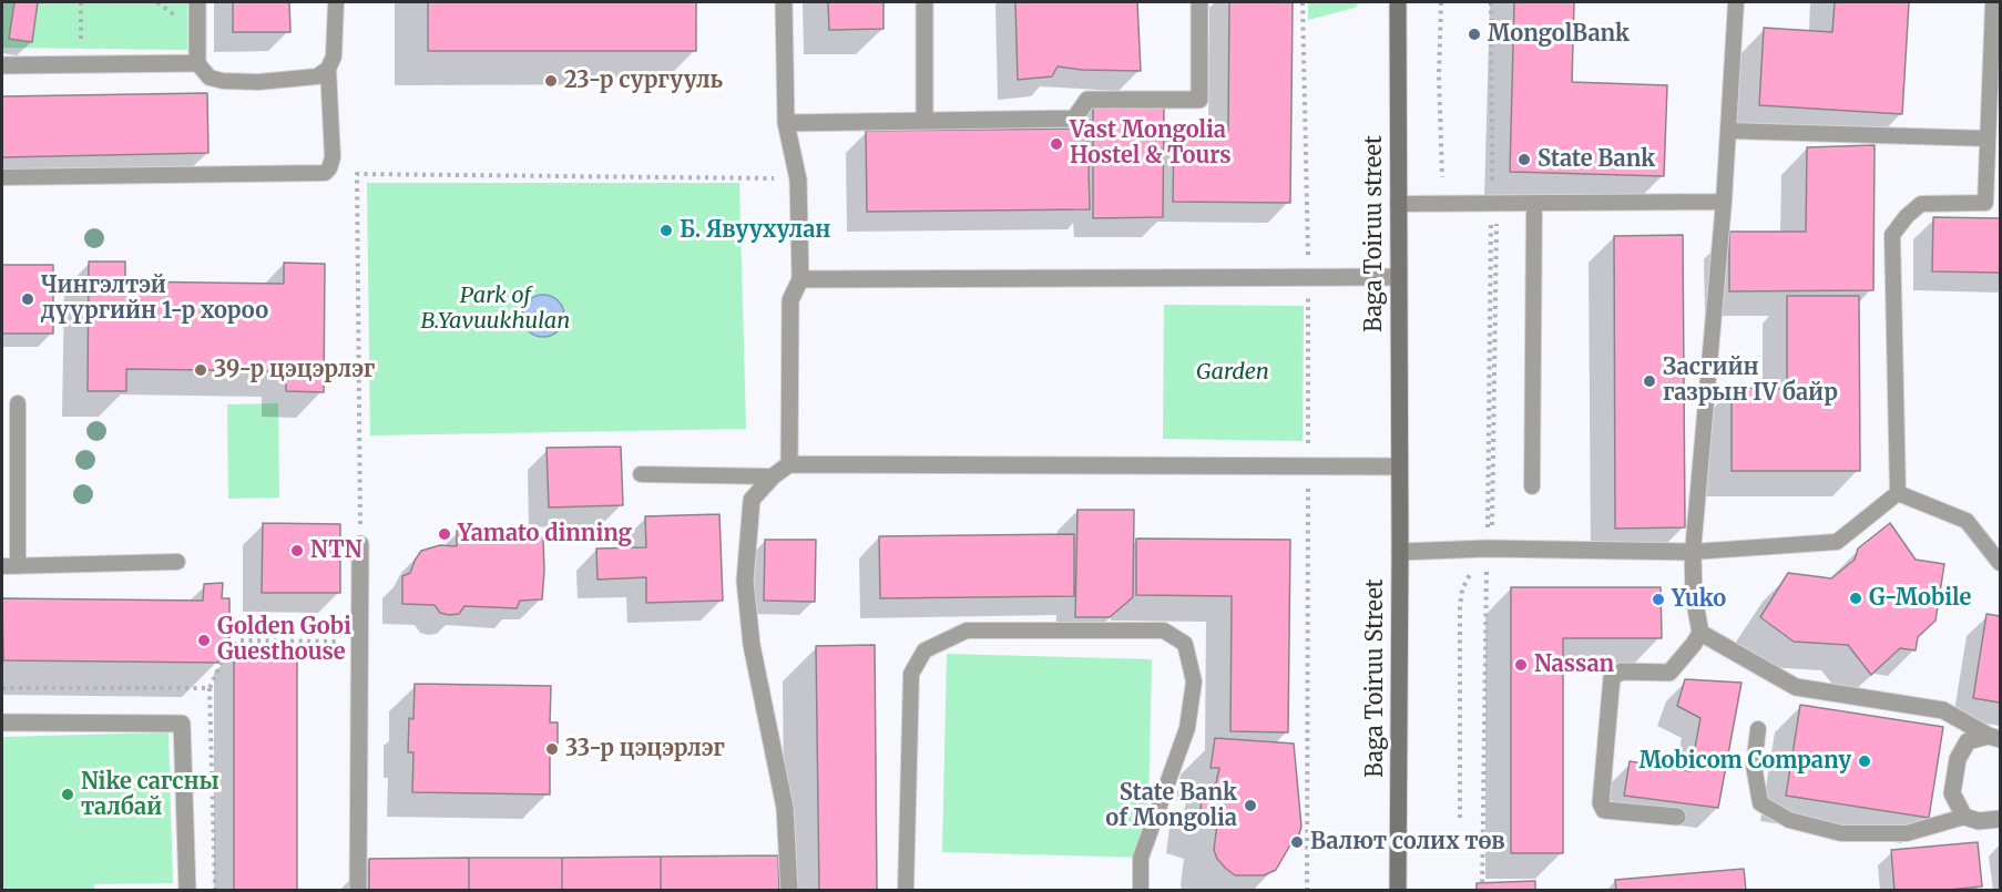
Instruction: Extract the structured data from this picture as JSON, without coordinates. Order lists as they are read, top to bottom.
{
  "streets": {
    "main road": ["Baga Toiruu street", "Baga Toiruu Street"]
  },
  "crossings": [
    ["Baga Toiruu street", "Baga Toiruu Street"]
  ],
  "parks": ["Park of B.Yavuukhulan", "Garden"],
  "places": [
    "MongolBank",
    "23-р сургууль",
    "Vast Mongolia Hostel & Tours",
    "State Bank",
    "Б. Явуухулан",
    "Чингэлтэй дүүргийн 1-р хороо",
    "39-р цэцэрлэг",
    "Засгийн газрын IV байр",
    "Yamato dinning",
    "NTN",
    "G-Mobile",
    "Yuko",
    "Golden Gobi Guesthouse",
    "Nassan",
    "33-р цэцэрлэг",
    "Mobicom Company",
    "Nike сагсны талбай",
    "State Bank of Mongolia",
    "Валют солих төв"
  ]
}
